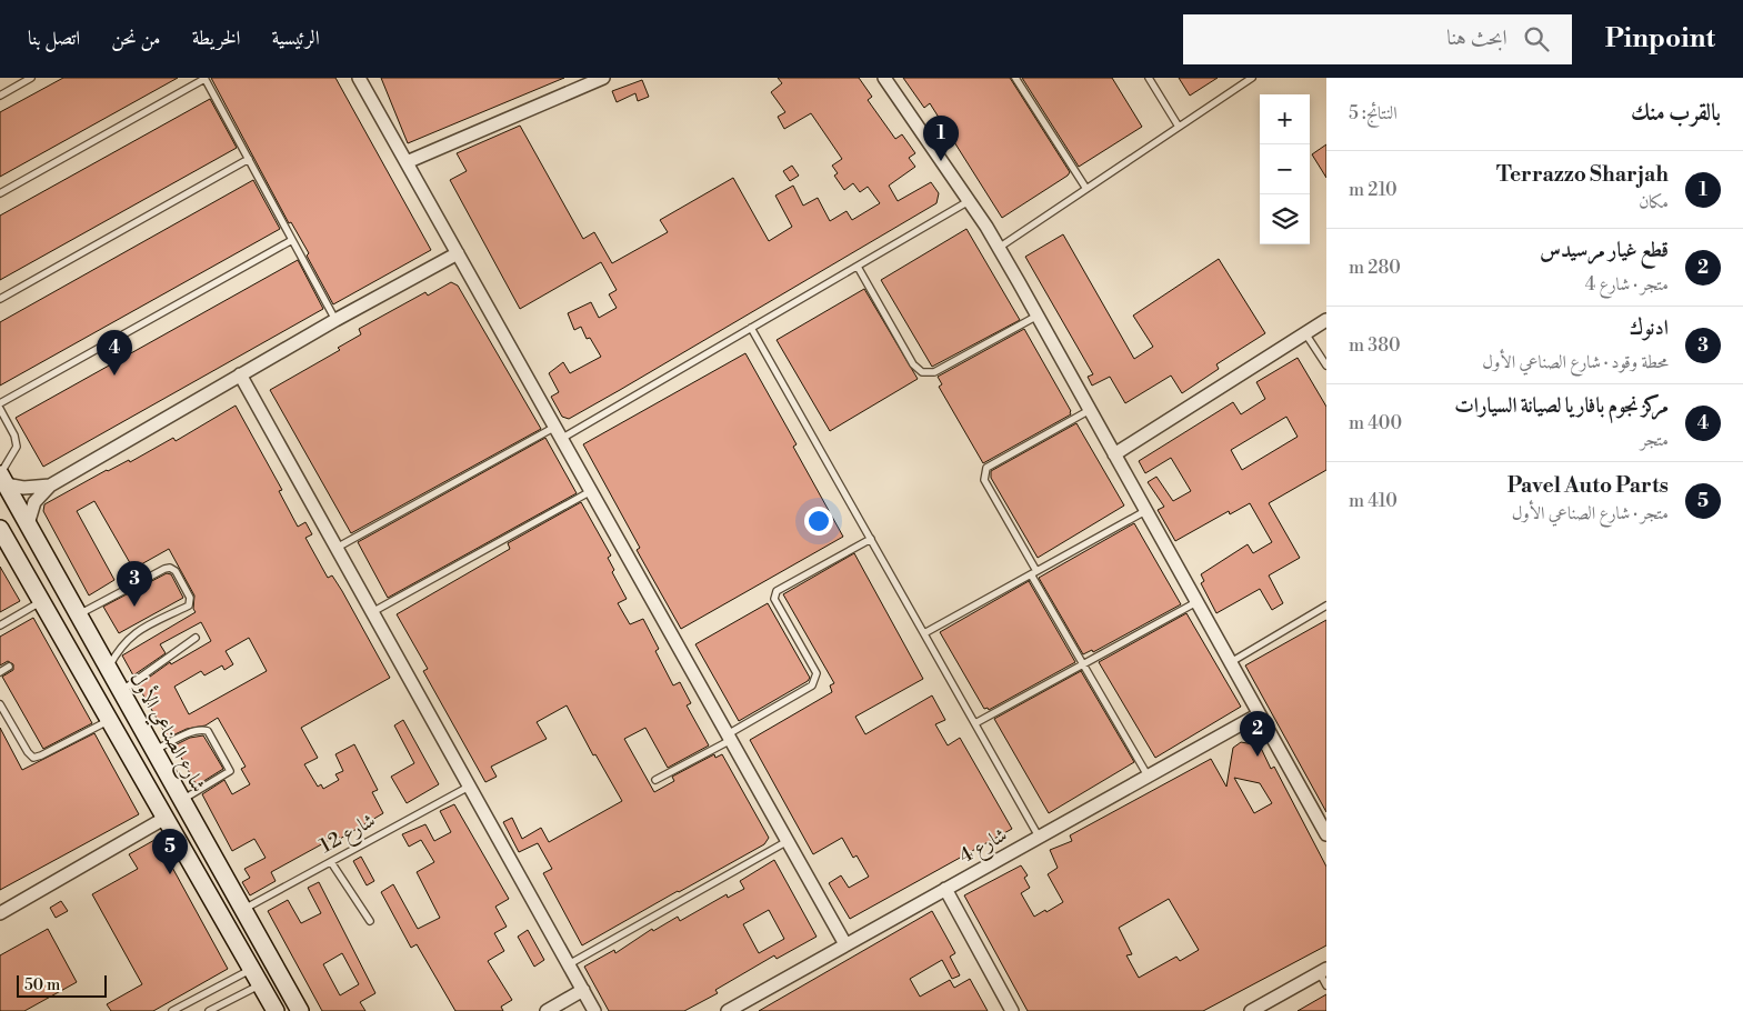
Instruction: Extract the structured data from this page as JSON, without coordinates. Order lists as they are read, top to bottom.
{
  "streets": {
    "main road": ["شارع الصناعي الأول"],
    "street": ["شارع 4"],
    "lane": ["شارع 12"]
  },
  "crossings": [
    ["شارع الصناعي الأول", "شارع 12"]
  ],
  "scale_bar": "50 m",
  "page": {
    "header": "Pinpoint",
    "search": "ابحث هنا",
    "nav": [
      "الرئيسية",
      "الخريطة",
      "من نحن",
      "اتصل بنا"
    ],
    "heading": ["بالقرب منك", "النتائج: 5"],
    "map_buttons": ["+", "−"],
    "pins": [
      "1",
      "4",
      "3",
      "2",
      "5"
    ],
    "list": [
      {
        "mark": "1",
        "name": "Terrazzo Sharjah",
        "note": "مكان",
        "value": "210 m"
      },
      {
        "mark": "2",
        "name": "قطع غيار مرسيدس",
        "note": "متجر · شارع 4",
        "value": "280 m"
      },
      {
        "mark": "3",
        "name": "ادنوك",
        "note": "محطة وقود · شارع الصناعي الأول",
        "value": "380 m"
      },
      {
        "mark": "4",
        "name": "مركز نجوم بافاريا لصيانة السيارات",
        "note": "متجر",
        "value": "400 m"
      },
      {
        "mark": "5",
        "name": "Pavel Auto Parts",
        "note": "متجر · شارع الصناعي الأول",
        "value": "410 m"
      }
    ],
    "scale": "50 m"
  }
}
